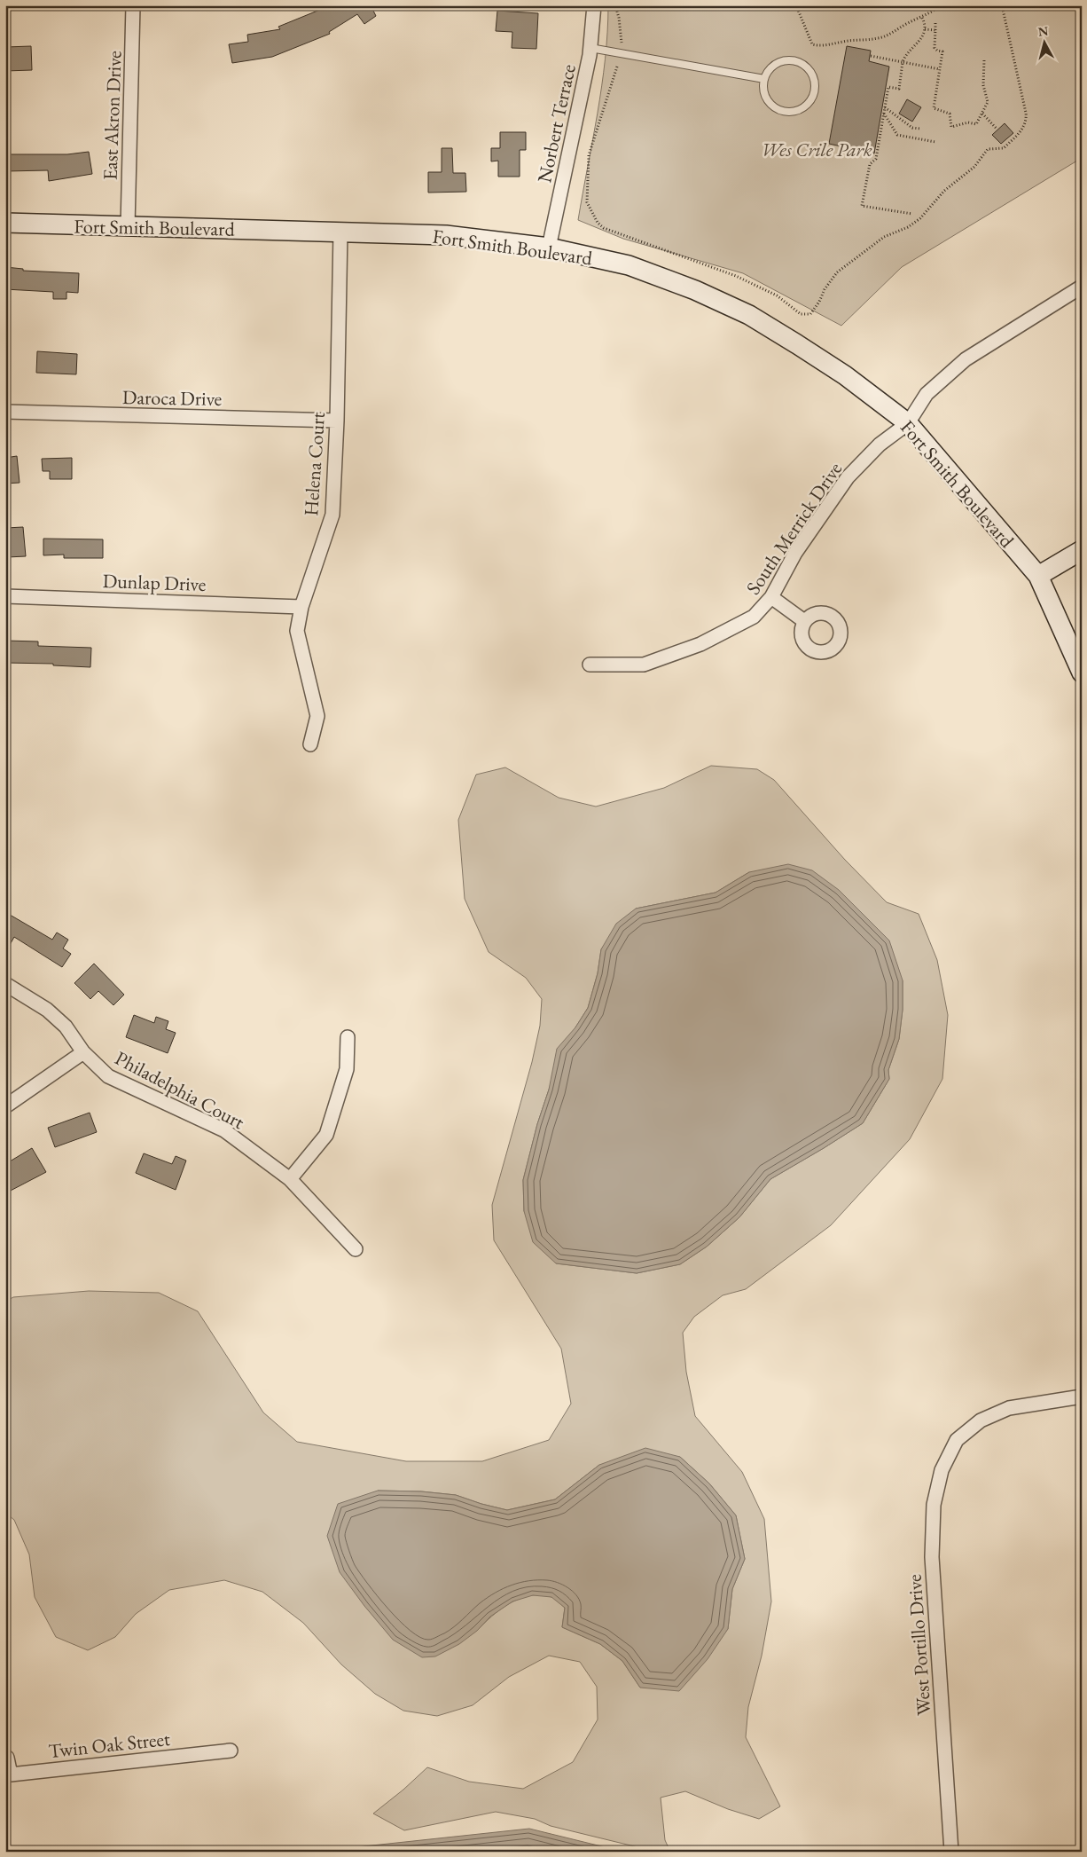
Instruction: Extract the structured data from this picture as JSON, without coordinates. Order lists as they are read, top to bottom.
{
  "streets": {
    "street": [
      "East Akron Drive",
      "Norbert Terrace",
      "Fort Smith Boulevard",
      "Daroca Drive",
      "Helena Court",
      "South Merrick Drive",
      "Dunlap Drive",
      "Philadelphia Court",
      "West Portillo Drive",
      "Twin Oak Street"
    ]
  },
  "crossings": [
    ["East Akron Drive", "Fort Smith Boulevard"],
    ["Norbert Terrace", "Fort Smith Boulevard"],
    ["Fort Smith Boulevard", "Helena Court"],
    ["Fort Smith Boulevard", "South Merrick Drive"],
    ["Daroca Drive", "Helena Court"],
    ["Helena Court", "Dunlap Drive"]
  ],
  "parks": ["Wes Crile Park"],
  "north": "top"
}
